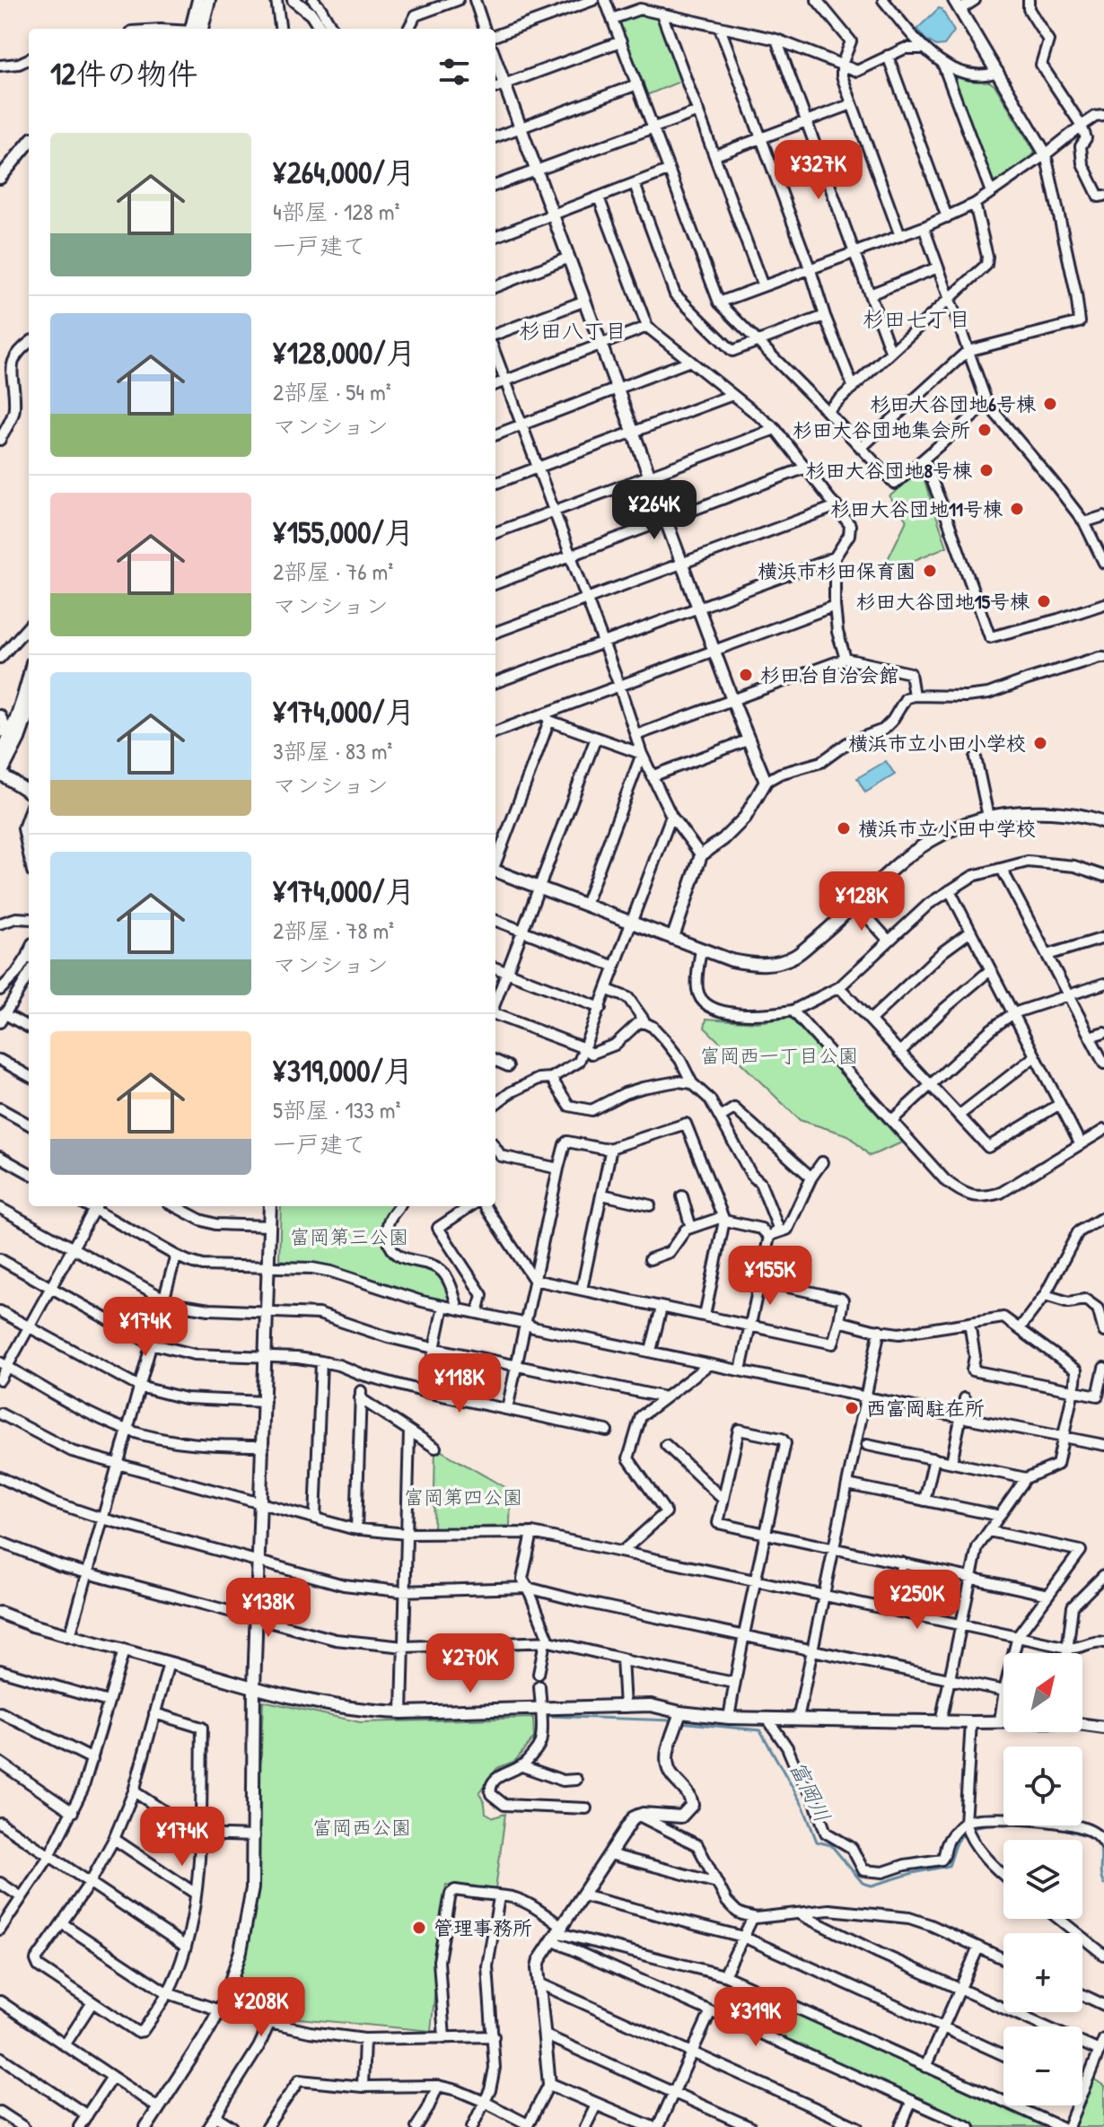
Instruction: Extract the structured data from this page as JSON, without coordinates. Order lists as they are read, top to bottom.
{
  "districts": ["杉田七丁目", "杉田八丁目"],
  "water": ["富岡川"],
  "parks": [
    "富岡西一丁目公園",
    "富岡第三公園",
    "富岡第四公園",
    "富岡西公園"
  ],
  "places": [
    "杉田大谷団地6号棟",
    "杉田大谷団地集会所",
    "杉田大谷団地8号棟",
    "杉田大谷団地11号棟",
    "横浜市杉田保育園",
    "杉田大谷団地15号棟",
    "杉田台自治会館",
    "横浜市立小田小学校",
    "横浜市立小田中学校",
    "西富岡駐在所",
    "管理事務所"
  ],
  "north": "top right",
  "page": {
    "heading": "12件の物件",
    "list": [
      {
        "name": "¥264,000/月",
        "note": "4部屋 · 128 m² · 一戸建て"
      },
      {
        "name": "¥128,000/月",
        "note": "2部屋 · 54 m² · マンション"
      },
      {
        "name": "¥155,000/月",
        "note": "2部屋 · 76 m² · マンション"
      },
      {
        "name": "¥174,000/月",
        "note": "3部屋 · 83 m² · マンション"
      },
      {
        "name": "¥174,000/月",
        "note": "2部屋 · 78 m² · マンション"
      },
      {
        "name": "¥319,000/月",
        "note": "5部屋 · 133 m² · 一戸建て"
      }
    ],
    "price": [
      "¥327K",
      "¥264K",
      "¥128K",
      "¥155K",
      "¥174K",
      "¥118K",
      "¥250K",
      "¥138K",
      "¥270K",
      "¥174K",
      "¥208K",
      "¥319K"
    ],
    "map_buttons": ["+", "−"]
  }
}
